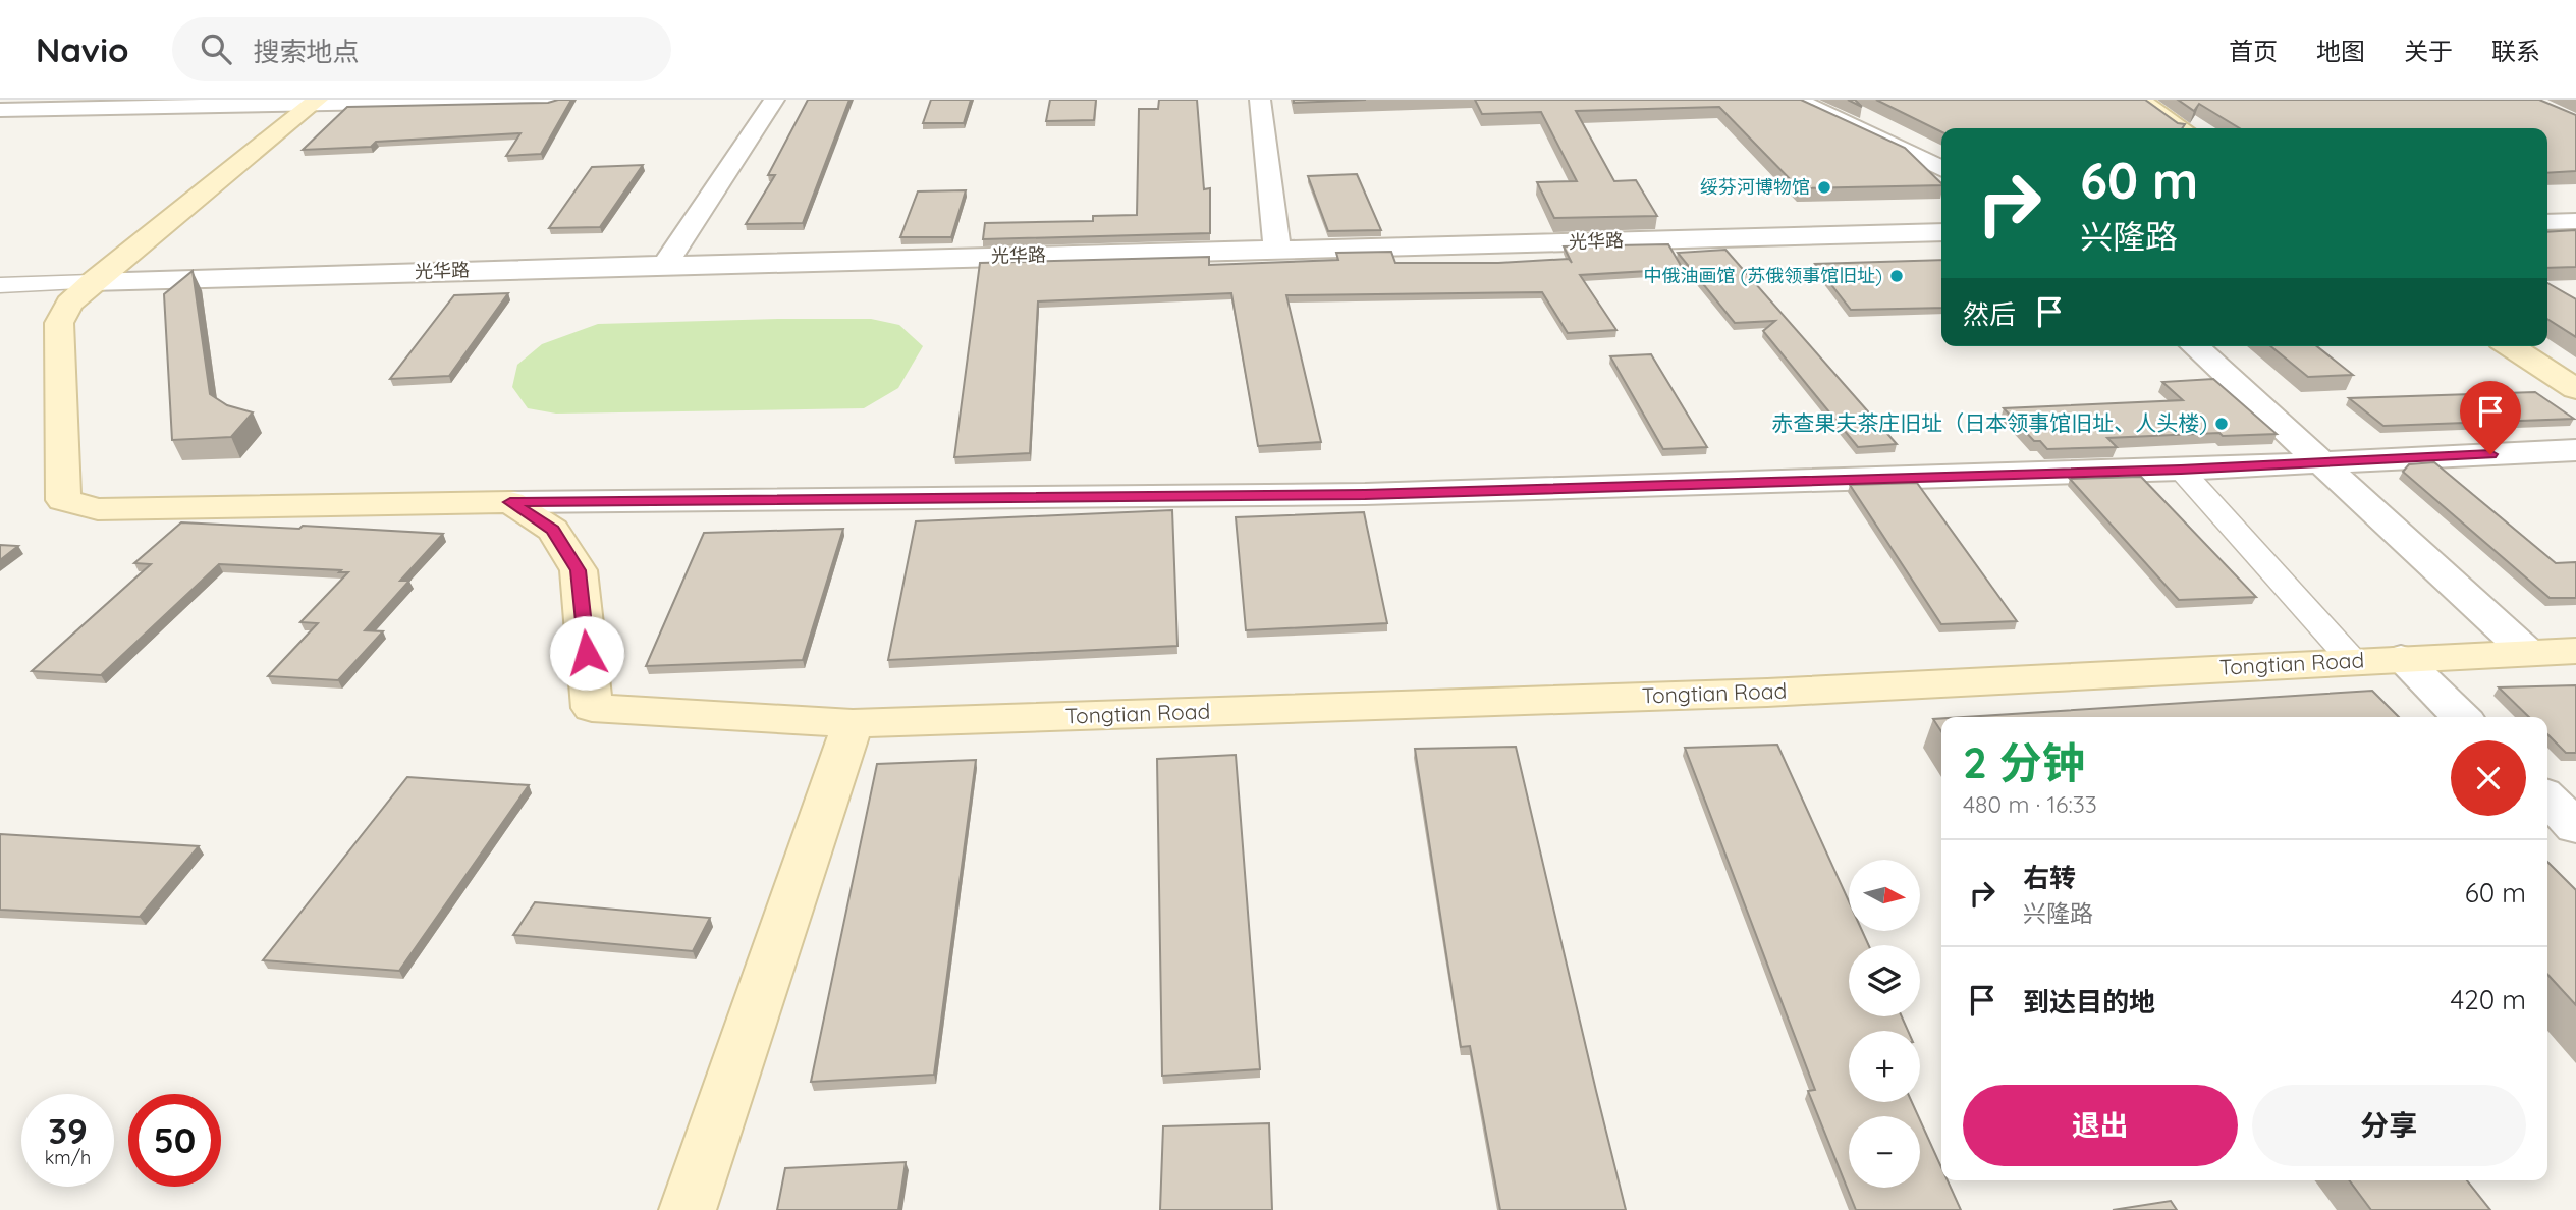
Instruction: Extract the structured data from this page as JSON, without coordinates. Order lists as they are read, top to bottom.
{
  "streets": {
    "main road": ["Tongtian Road"],
    "street": ["光华路"]
  },
  "places": ["绥芬河博物馆", "中俄油画馆 (苏俄领事馆旧址)", "赤查果夫茶庄旧址（日本领事馆旧址、人头楼)"],
  "north": "right",
  "page": {
    "header": "Navio",
    "search": "搜索地点",
    "nav": [
      "首页",
      "地图",
      "关于",
      "联系"
    ],
    "turn": ["60 m", "兴隆路"],
    "then": "然后",
    "heading": ["2 分钟", "480 m · 16:33"],
    "list": [
      {
        "name": "右转",
        "note": "兴隆路",
        "value": "60 m"
      },
      {
        "name": "到达目的地",
        "value": "420 m"
      }
    ],
    "map_buttons": ["+", "−"],
    "buttons": ["退出", "分享"],
    "speed": "39 km/h",
    "limit": "50"
  }
}
